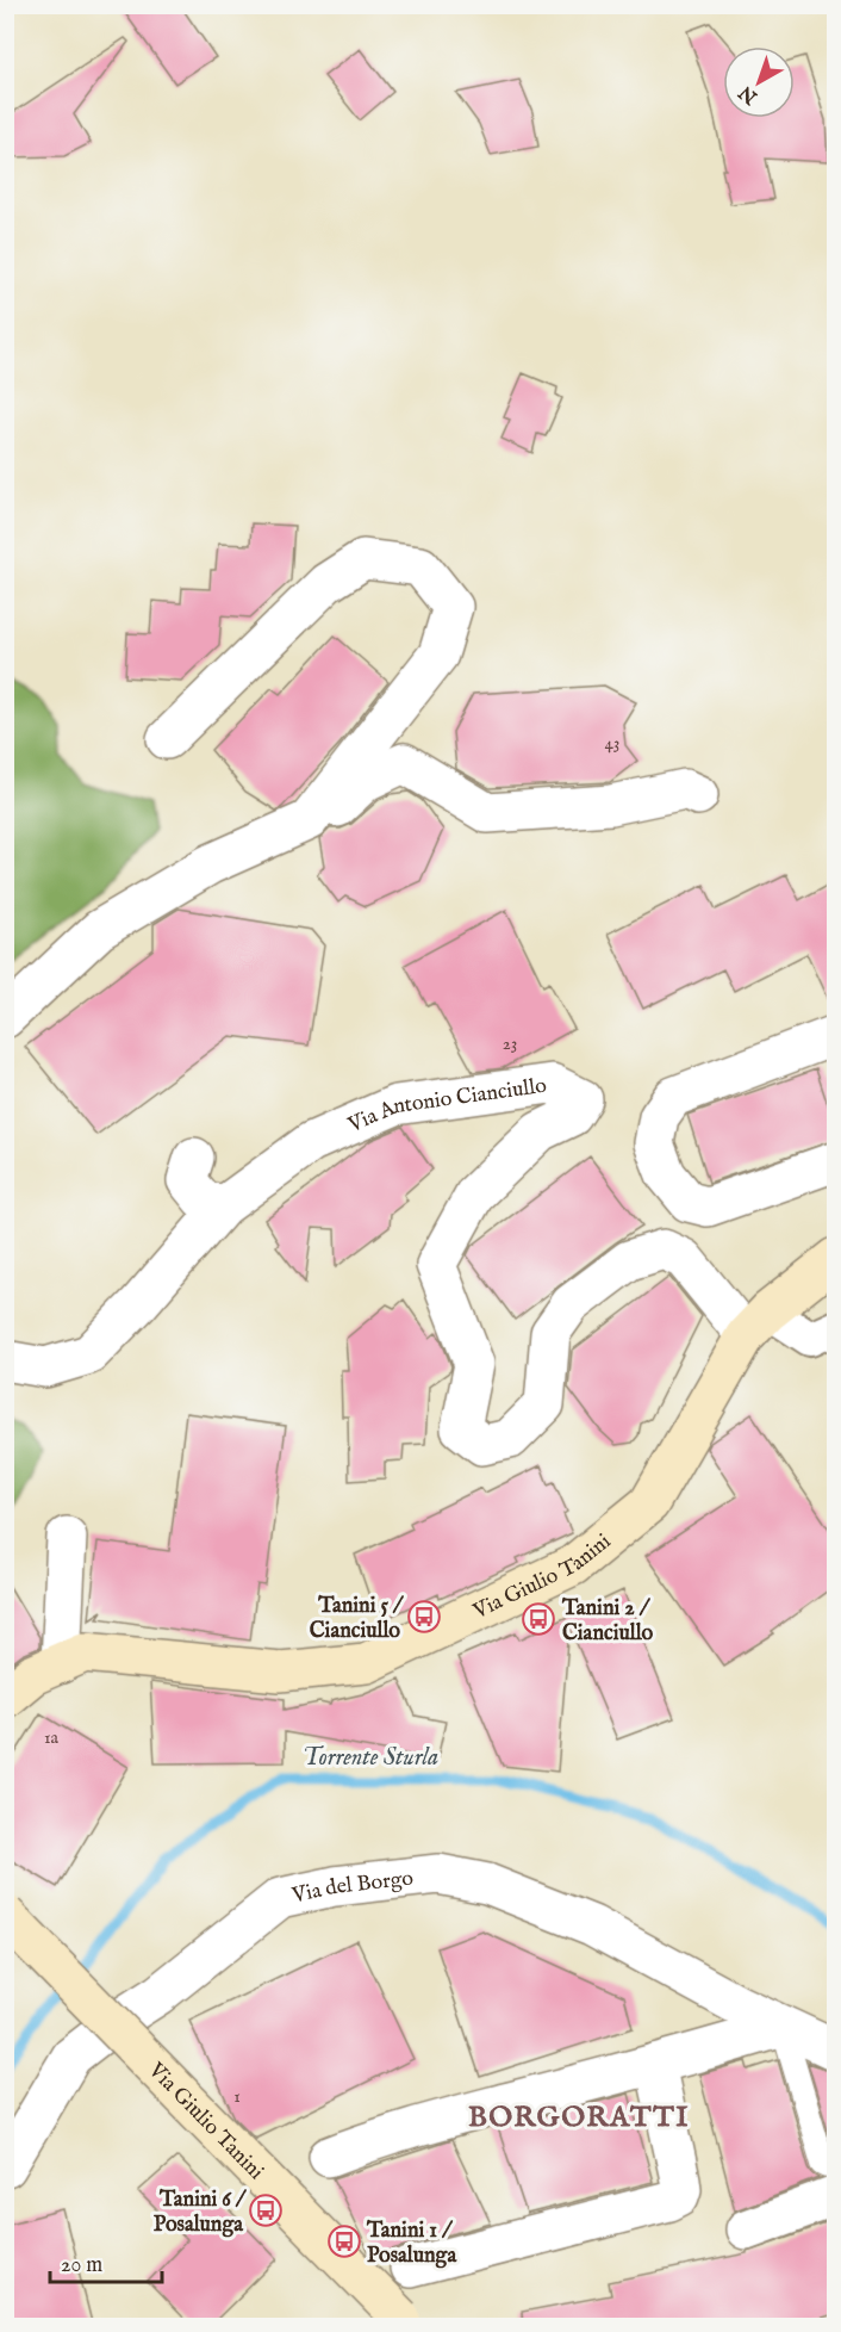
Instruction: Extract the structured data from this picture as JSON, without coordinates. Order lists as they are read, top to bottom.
{
  "streets": {
    "main road": ["Via Giulio Tanini"],
    "street": ["Via Antonio Cianciullo", "Via del Borgo"]
  },
  "crossings": [
    ["Via Antonio Cianciullo", "Via Giulio Tanini"]
  ],
  "districts": ["BORGORATTI"],
  "water": ["Torrente Sturla"],
  "places": {
    "bus stop": [
      "Tanini 5 / Cianciullo",
      "Tanini 2 / Cianciullo",
      "Tanini 6 / Posalunga",
      "Tanini 1 / Posalunga"
    ]
  },
  "house_numbers": [
    "43",
    "23",
    "1a",
    "1"
  ],
  "scale_bar": "20 m",
  "north": "bottom left"
}
